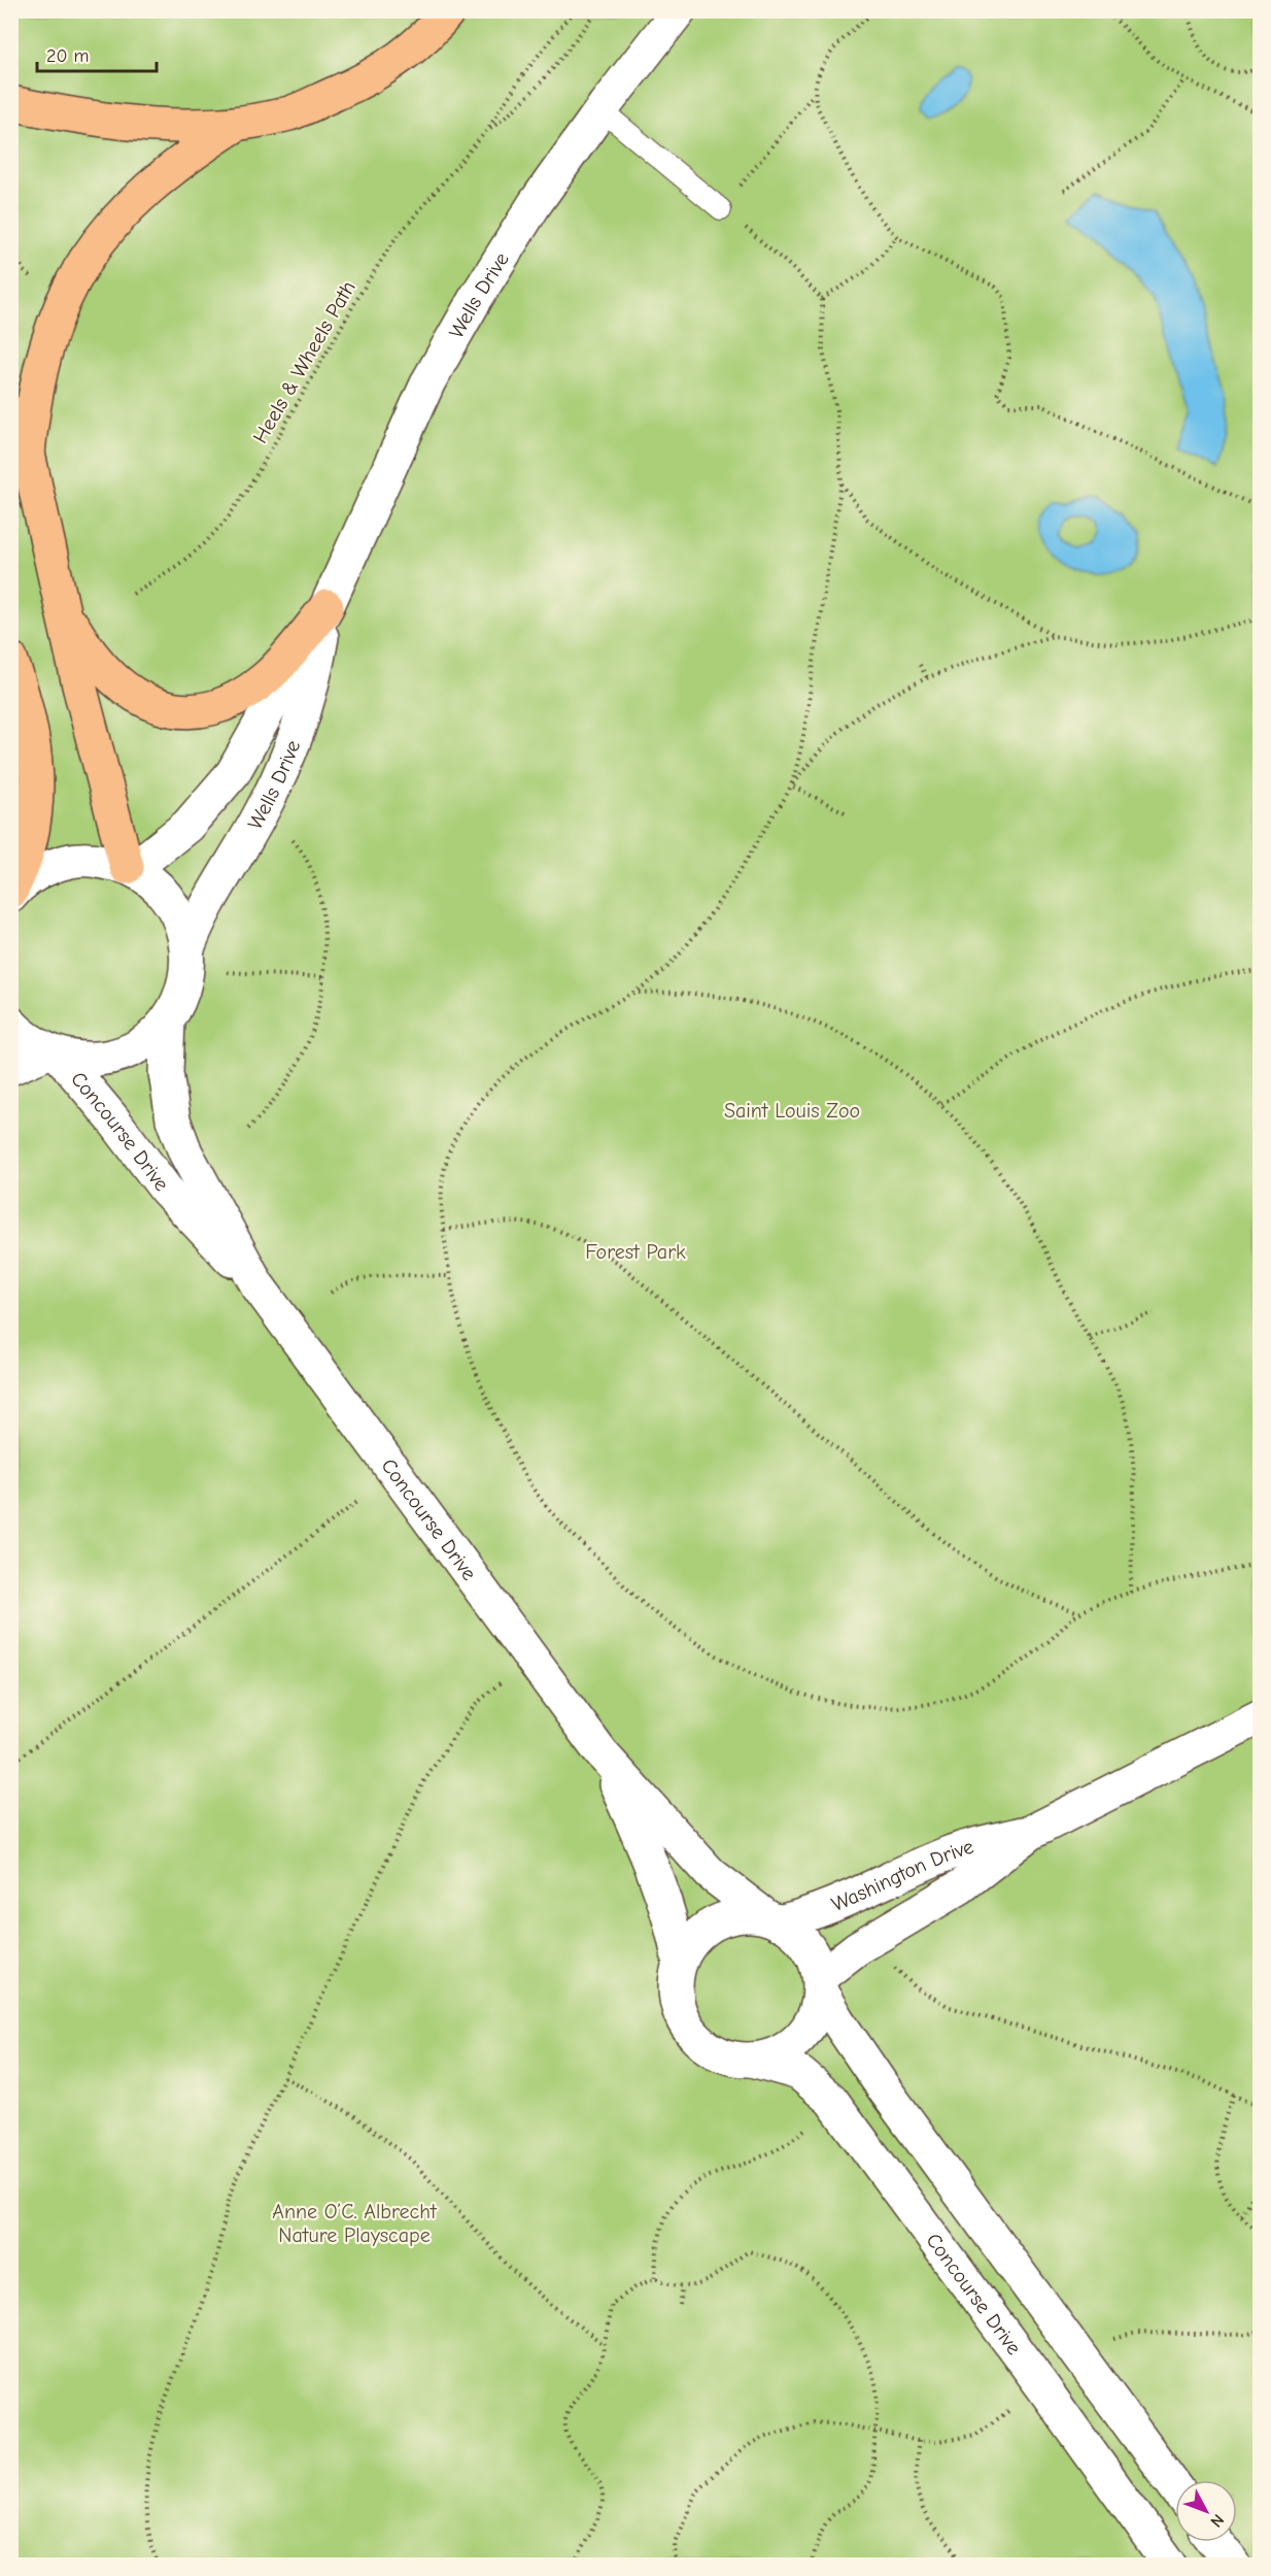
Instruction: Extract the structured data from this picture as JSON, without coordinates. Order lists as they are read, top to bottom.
{
  "streets": {
    "street": ["Wells Drive", "Concourse Drive", "Washington Drive"],
    "path": ["Heels & Wheels Path"]
  },
  "crossings": [
    ["Concourse Drive", "Washington Drive"]
  ],
  "parks": ["Saint Louis Zoo", "Forest Park", "Anne O’C. Albrecht Nature Playscape"],
  "scale_bar": "20 m",
  "north": "bottom right"
}
